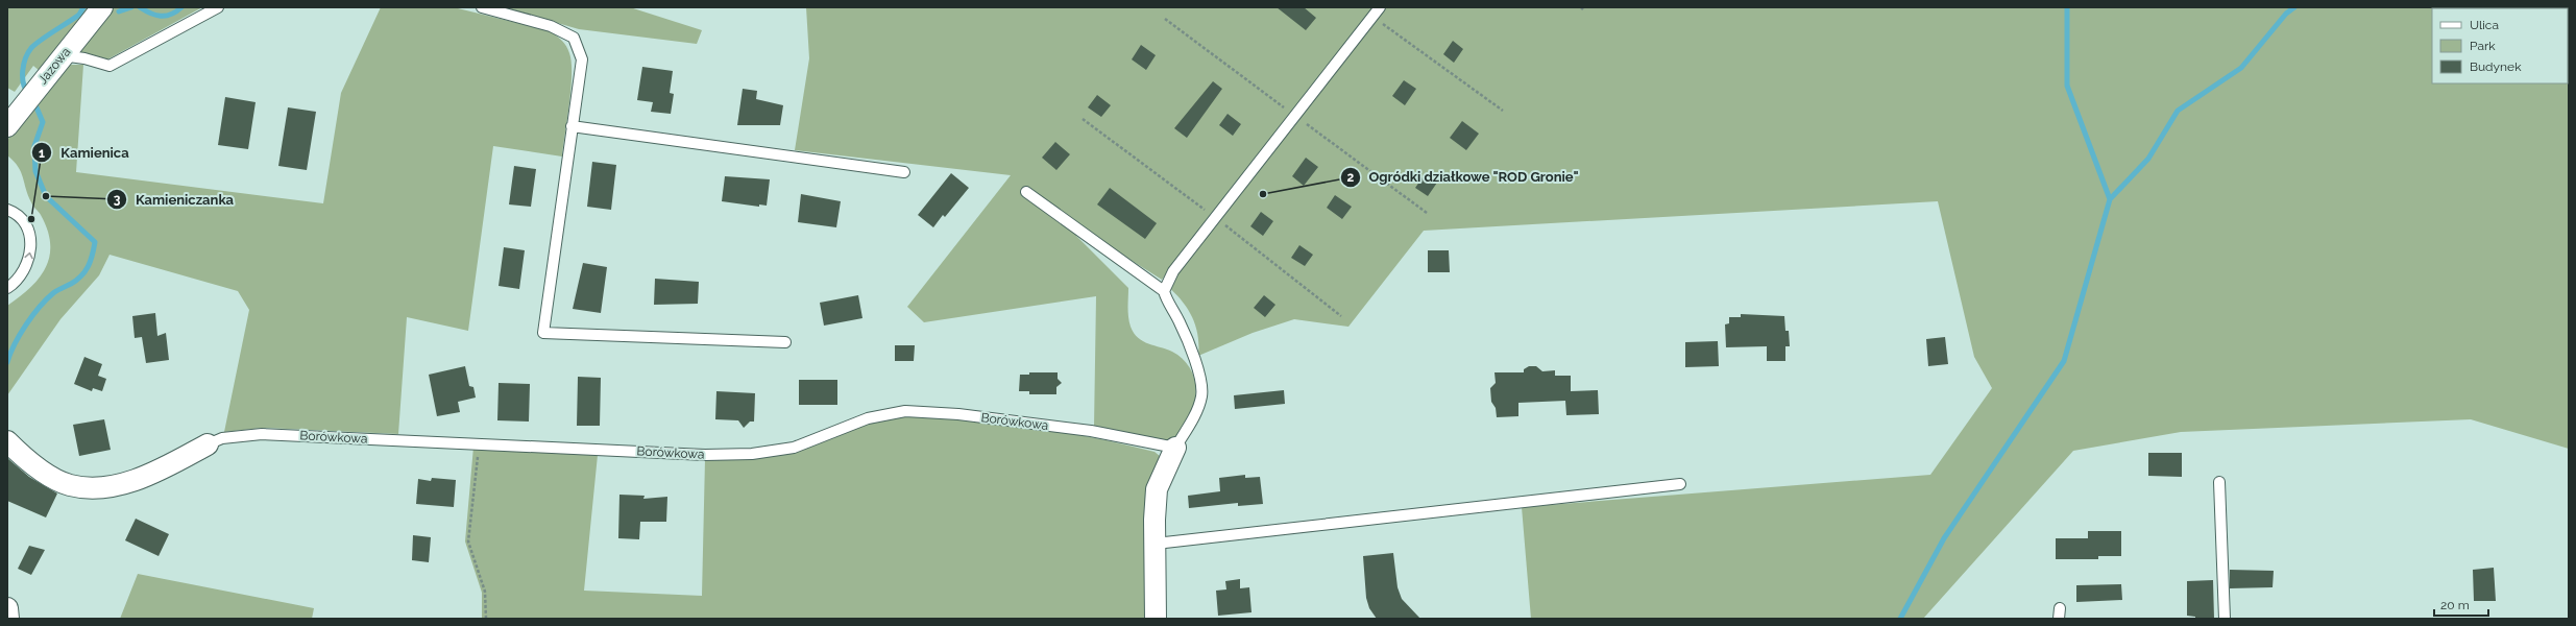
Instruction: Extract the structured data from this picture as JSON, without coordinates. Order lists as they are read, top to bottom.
{
  "streets": {
    "street": ["Jazowa", "Borówkowa"]
  },
  "places": ["Ogródki działkowe \"ROD Gronie\"", "Kamieniczanka", "Kamienica"],
  "legend": ["Ulica", "Park", "Budynek"],
  "scale_bar": "20 m"
}
